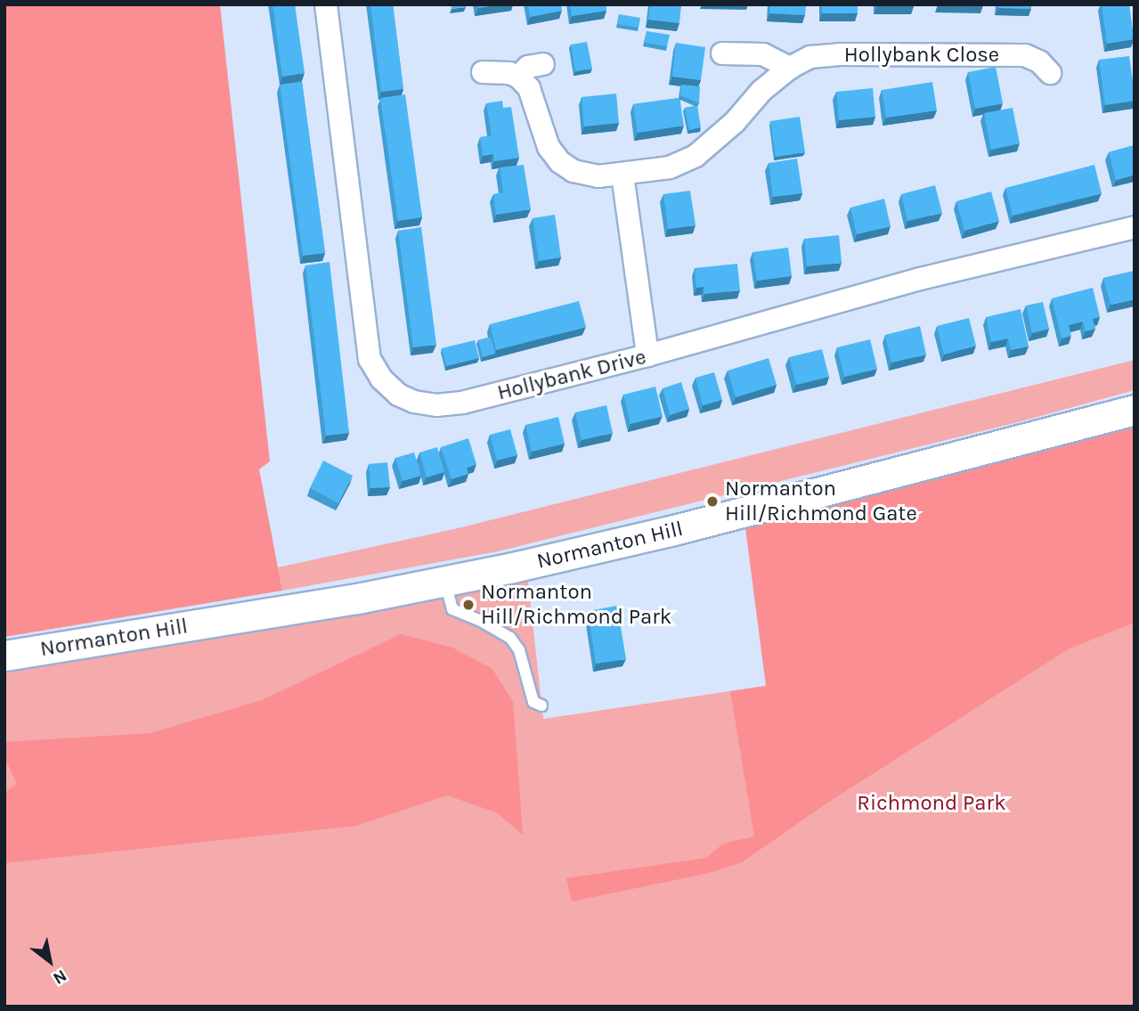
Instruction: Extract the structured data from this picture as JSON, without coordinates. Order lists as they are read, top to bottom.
{
  "streets": {
    "main road": ["Normanton Hill"],
    "street": ["Hollybank Close", "Hollybank Drive"]
  },
  "parks": ["Richmond Park"],
  "places": ["Normanton Hill/Richmond Gate", "Normanton Hill/Richmond Park"],
  "north": "bottom right"
}
